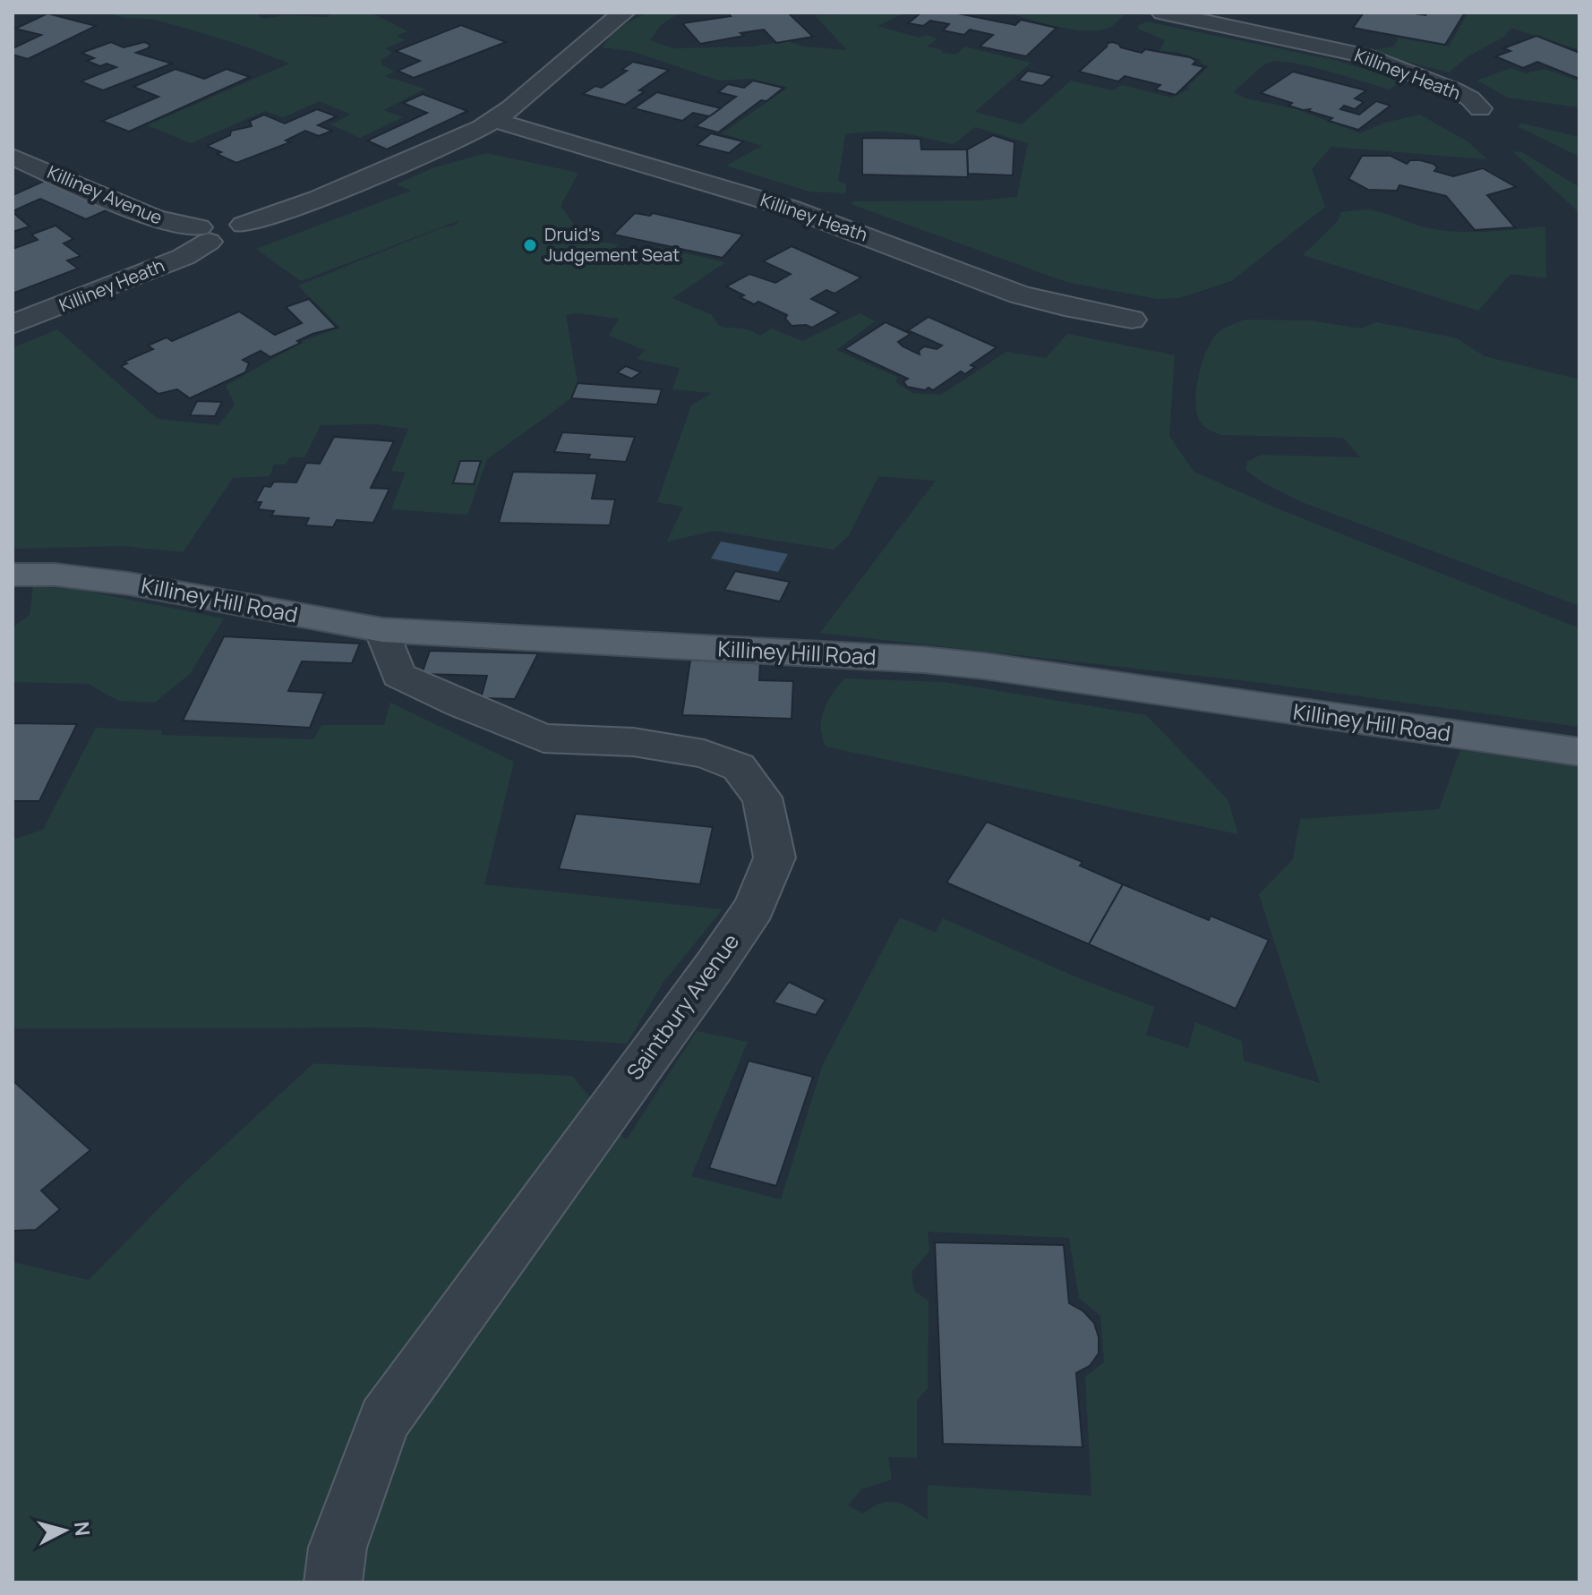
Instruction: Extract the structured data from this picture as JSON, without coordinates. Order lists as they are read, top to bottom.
{
  "streets": {
    "main road": ["Killiney Hill Road"],
    "street": ["Killiney Heath", "Killiney Avenue", "Saintbury Avenue"]
  },
  "crossings": [
    ["Killiney Heath", "Killiney Avenue"],
    ["Killiney Hill Road", "Saintbury Avenue"]
  ],
  "places": ["Druid's Judgement Seat"],
  "north": "right"
}
